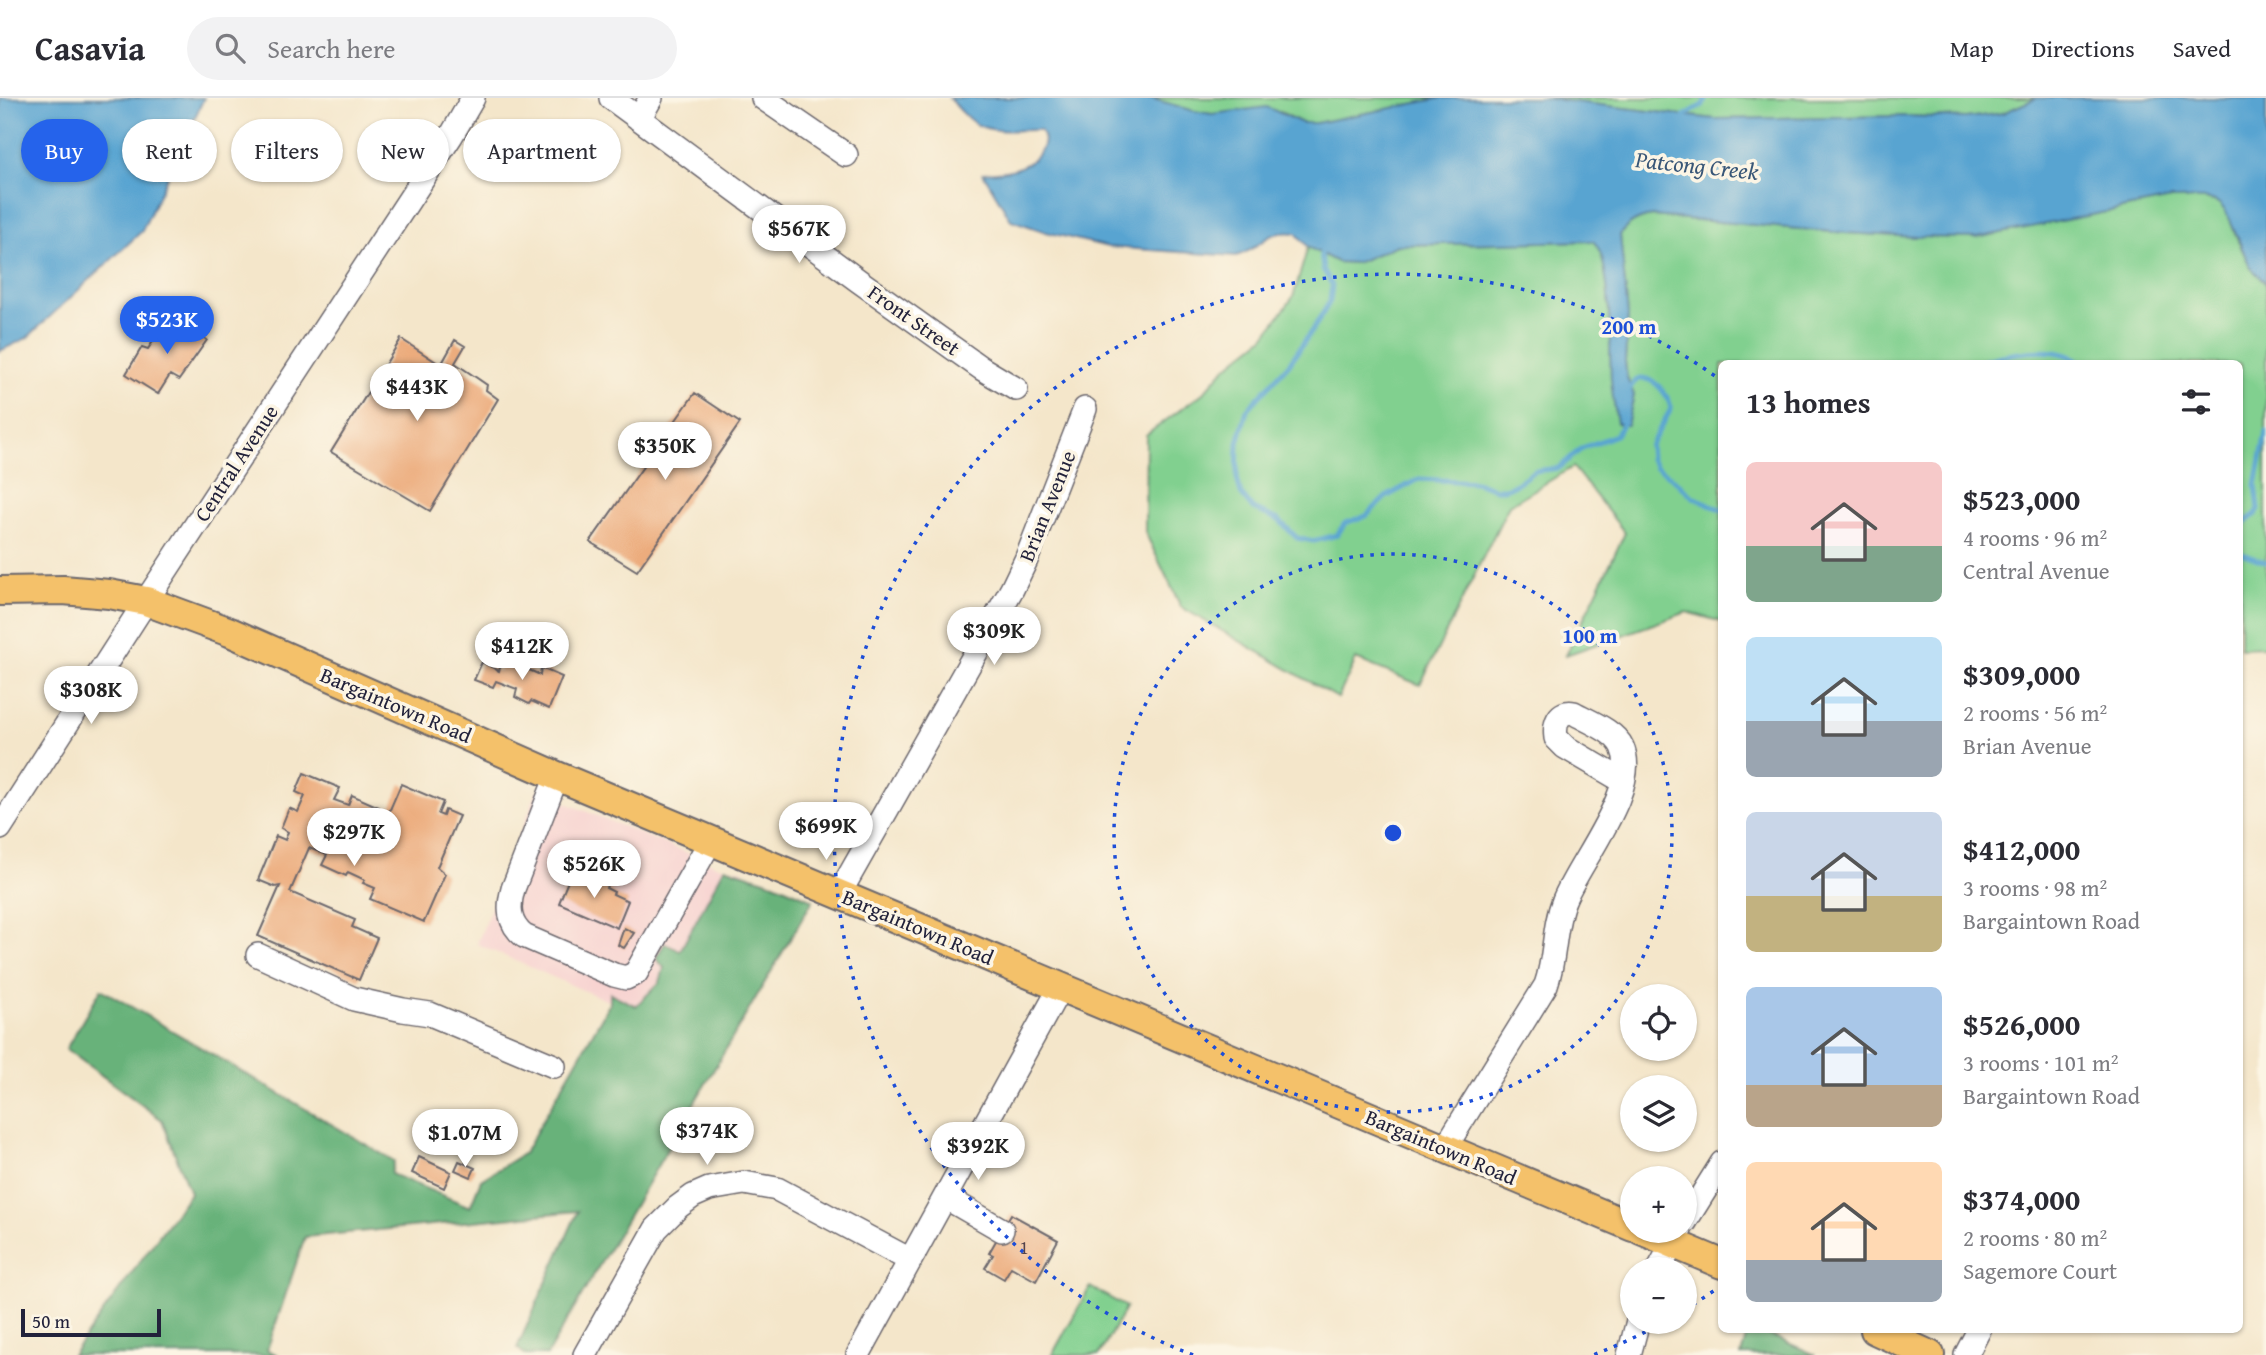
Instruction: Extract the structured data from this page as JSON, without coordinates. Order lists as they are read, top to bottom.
{
  "streets": {
    "main road": ["Bargaintown Road"],
    "street": ["Front Street", "Central Avenue", "Brian Avenue"]
  },
  "crossings": [
    ["Central Avenue", "Bargaintown Road"],
    ["Brian Avenue", "Bargaintown Road"]
  ],
  "water": ["Patcong Creek"],
  "house_numbers": ["1"],
  "scale_bar": "50 m",
  "page": {
    "header": "Casavia",
    "search": "Search here",
    "nav": ["Map", "Directions", "Saved"],
    "chip": [
      "Buy",
      "Rent",
      "Filters",
      "New",
      "Apartment"
    ],
    "price": [
      "$567K",
      "$523K",
      "$443K",
      "$350K",
      "$309K",
      "$412K",
      "$308K",
      "$699K",
      "$297K",
      "$526K",
      "$374K",
      "$1.07M",
      "$392K"
    ],
    "heading": "13 homes",
    "list": [
      {
        "name": "$523,000",
        "note": "4 rooms · 96 m² · Central Avenue"
      },
      {
        "name": "$309,000",
        "note": "2 rooms · 56 m² · Brian Avenue"
      },
      {
        "name": "$412,000",
        "note": "3 rooms · 98 m² · Bargaintown Road"
      },
      {
        "name": "$526,000",
        "note": "3 rooms · 101 m² · Bargaintown Road"
      },
      {
        "name": "$374,000",
        "note": "2 rooms · 80 m² · Sagemore Court"
      }
    ],
    "map_buttons": ["+", "−"],
    "scale": "50 m"
  },
  "rings": ["200 m", "100 m"]
}
